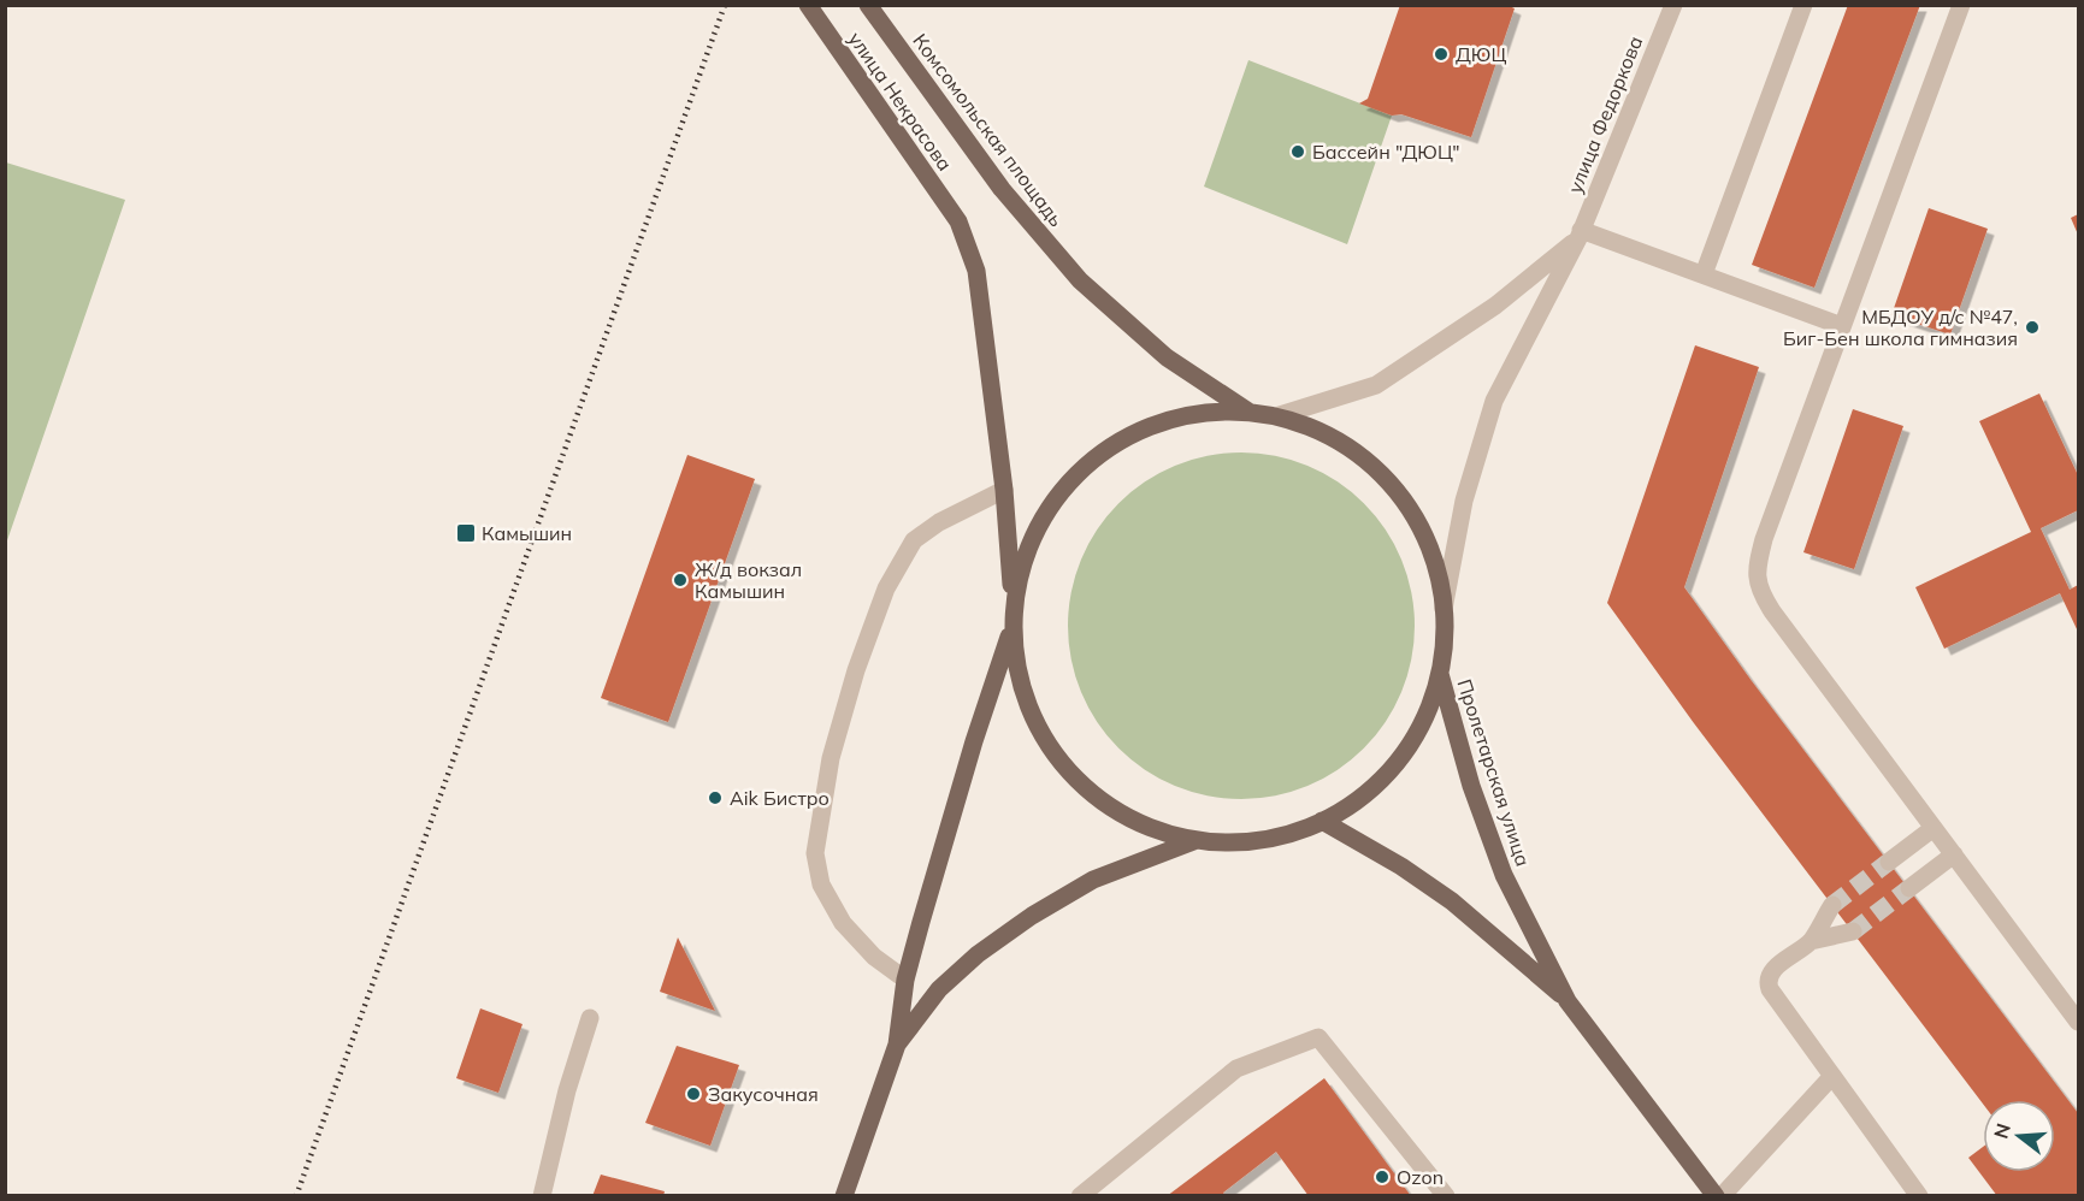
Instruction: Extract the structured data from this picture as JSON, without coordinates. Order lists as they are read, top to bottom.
{
  "streets": {
    "main road": ["улица Некрасова", "Комсомольская площадь", "Пролетарская улица"],
    "street": ["улица Федоркова"]
  },
  "crossings": [
    ["улица Некрасова", "Комсомольская площадь"],
    ["улица Федоркова", "Комсомольская площадь"],
    ["Комсомольская площадь", "Пролетарская улица"]
  ],
  "places": {
    "other": [
      "ДЮЦ",
      "Бассейн \"ДЮЦ\"",
      "МБДОУ д/с №47, Биг-Бен школа гимназия",
      "Ж/д вокзал Камышин",
      "Aik Бистро",
      "Закусочная",
      "Ozon"
    ],
    "transit": ["Камышин"]
  },
  "north": "left"
}
